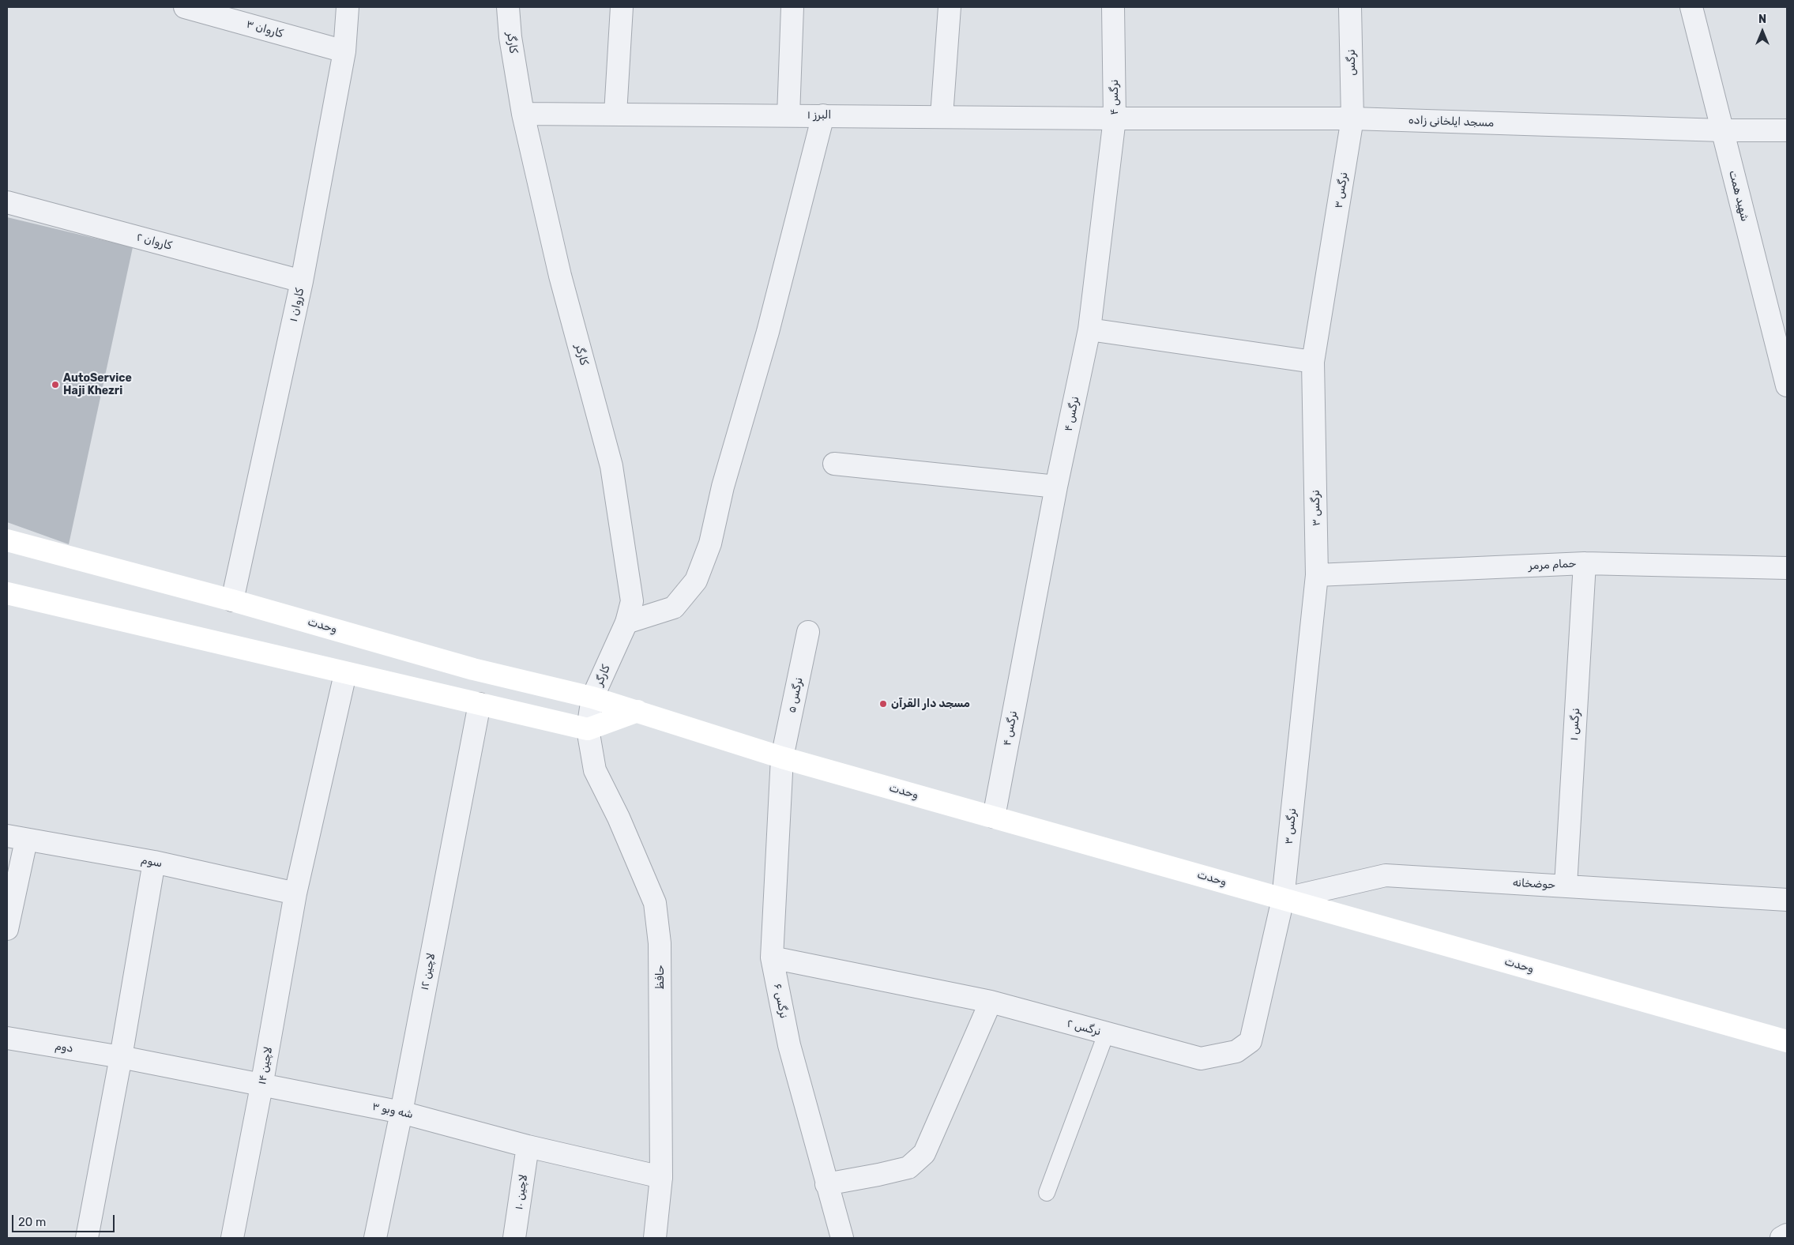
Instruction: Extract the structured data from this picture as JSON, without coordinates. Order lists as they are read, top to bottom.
{
  "streets": {
    "main road": ["وحدت"],
    "street": [
      "کاروان ۳",
      "کارگر",
      "نرگس",
      "نرگس ۴",
      "البرز ۱",
      "مسجد ایلخانی زاده",
      "نرگس ۳",
      "شهید همت",
      "کاروان ۲",
      "کاروان ۱",
      "حمام مرمر",
      "نرگس ۵",
      "نرگس ۱",
      "سوم",
      "حوضخانه",
      "لاچین ۱۲",
      "حافظ",
      "نرگس ۶",
      "نرگس ۲",
      "دوم",
      "لاچین ۱۴",
      "شه وبو ۳",
      "لاچین ۱۰"
    ]
  },
  "crossings": [
    ["کاروان ۳", "کاروان ۱"],
    ["کارگر", "البرز ۱"],
    ["کارگر", "وحدت"],
    ["کارگر", "حافظ"],
    ["نرگس", "مسجد ایلخانی زاده"],
    ["نرگس", "نرگس ۳"],
    ["نرگس ۴", "البرز ۱"],
    ["نرگس ۴", "مسجد ایلخانی زاده"],
    ["نرگس ۴", "وحدت"],
    ["البرز ۱", "مسجد ایلخانی زاده"],
    ["مسجد ایلخانی زاده", "نرگس ۳"],
    ["مسجد ایلخانی زاده", "شهید همت"],
    ["نرگس ۳", "حمام مرمر"],
    ["نرگس ۳", "وحدت"],
    ["نرگس ۳", "حوضخانه"],
    ["نرگس ۳", "نرگس ۲"],
    ["کاروان ۲", "کاروان ۱"],
    ["کاروان ۱", "وحدت"],
    ["حمام مرمر", "نرگس ۱"],
    ["وحدت", "نرگس ۵"],
    ["وحدت", "حوضخانه"],
    ["وحدت", "نرگس ۶"],
    ["وحدت", "نرگس ۲"],
    ["نرگس ۵", "نرگس ۶"],
    ["نرگس ۱", "حوضخانه"],
    ["سوم", "لاچین ۱۴"],
    ["حوضخانه", "نرگس ۲"],
    ["لاچین ۱۲", "شه وبو ۳"],
    ["حافظ", "شه وبو ۳"],
    ["نرگس ۶", "نرگس ۲"],
    ["دوم", "شه وبو ۳"],
    ["لاچین ۱۴", "شه وبو ۳"],
    ["شه وبو ۳", "لاچین ۱۰"]
  ],
  "places": ["AutoService Haji Khezri", "مسجد دار القرآن"],
  "scale_bar": "20 m",
  "north": "top"
}
